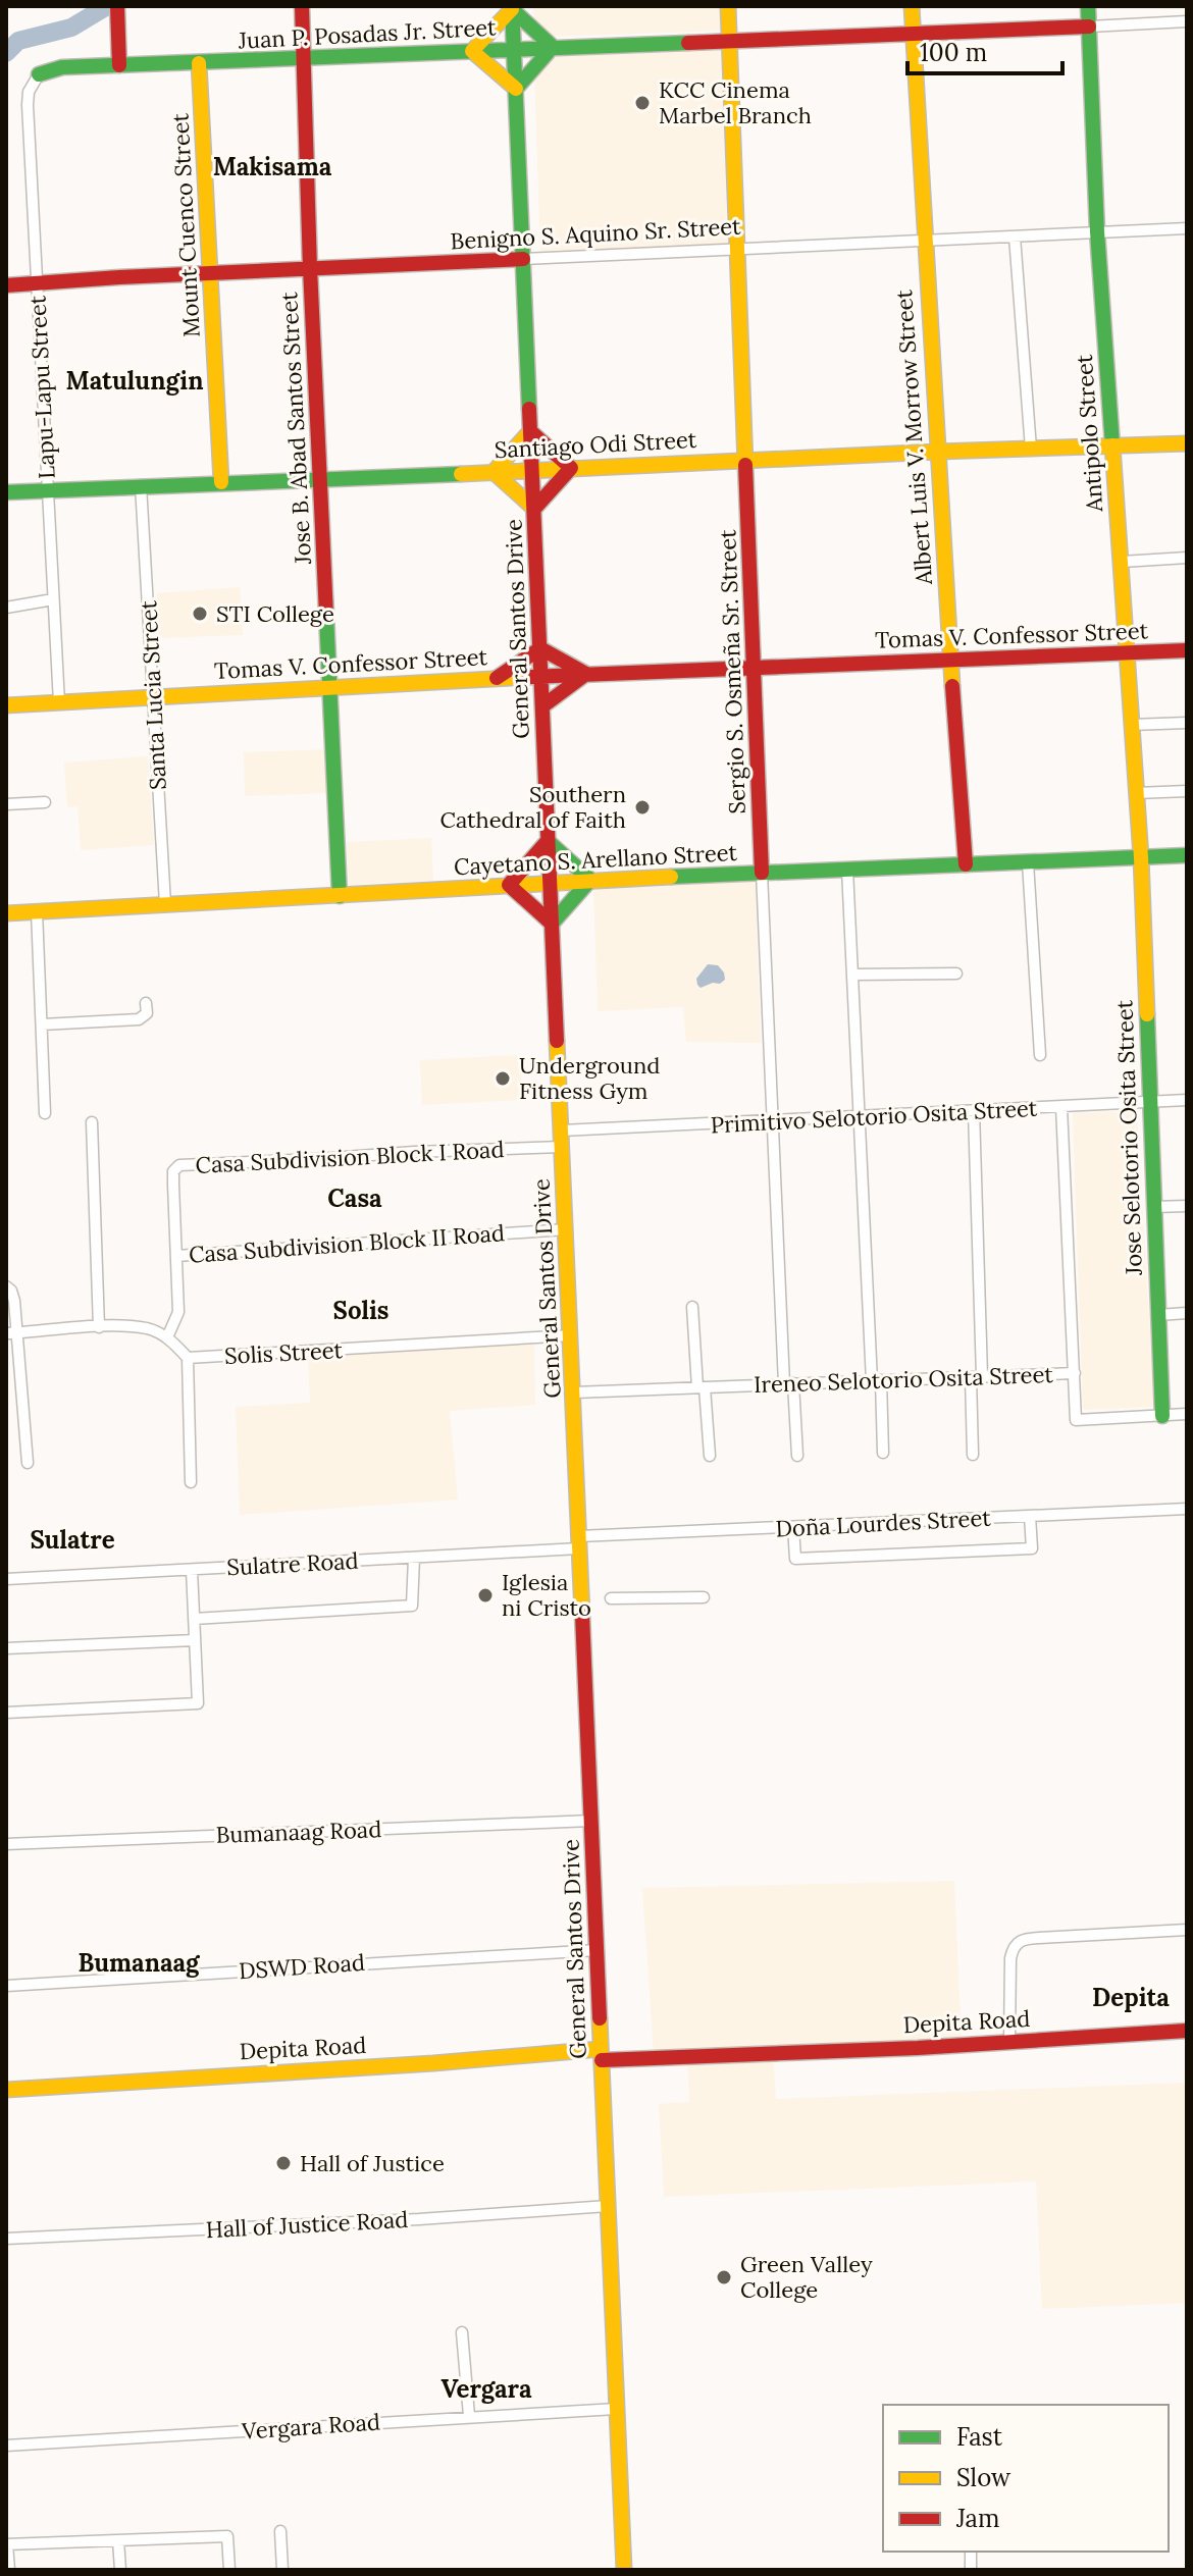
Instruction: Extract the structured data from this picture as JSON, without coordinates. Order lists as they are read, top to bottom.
{
  "streets": {
    "main road": [
      "Juan P. Posadas Jr. Street",
      "Mount Cuenco Street",
      "Benigno S. Aquino Sr. Street",
      "Jose B. Abad Santos Street",
      "Antipolo Street",
      "Albert Luis V. Morrow Street",
      "Santiago Odi Street",
      "General Santos Drive",
      "Tomas V. Confessor Street",
      "Sergio S. Osmeña Sr. Street",
      "Cayetano S. Arellano Street",
      "Jose Selotorio Osita Street",
      "Depita Road"
    ],
    "street": [
      "Lapu-Lapu Street",
      "Santa Lucia Street",
      "Primitivo Selotorio Osita Street",
      "Casa Subdivision Block I Road",
      "Casa Subdivision Block II Road",
      "Solis Street",
      "Ireneo Selotorio Osita Street",
      "Doña Lourdes Street",
      "Sulatre Road",
      "Bumanaag Road",
      "DSWD Road",
      "Hall of Justice Road",
      "Vergara Road"
    ]
  },
  "crossings": [
    ["Juan P. Posadas Jr. Street", "Mount Cuenco Street"],
    ["Juan P. Posadas Jr. Street", "Lapu-Lapu Street"],
    ["Juan P. Posadas Jr. Street", "Jose B. Abad Santos Street"],
    ["Juan P. Posadas Jr. Street", "Antipolo Street"],
    ["Juan P. Posadas Jr. Street", "Albert Luis V. Morrow Street"],
    ["Juan P. Posadas Jr. Street", "General Santos Drive"],
    ["Juan P. Posadas Jr. Street", "Sergio S. Osmeña Sr. Street"],
    ["Mount Cuenco Street", "Benigno S. Aquino Sr. Street"],
    ["Mount Cuenco Street", "Santiago Odi Street"],
    ["Benigno S. Aquino Sr. Street", "Lapu-Lapu Street"],
    ["Benigno S. Aquino Sr. Street", "Jose B. Abad Santos Street"],
    ["Benigno S. Aquino Sr. Street", "Antipolo Street"],
    ["Benigno S. Aquino Sr. Street", "Albert Luis V. Morrow Street"],
    ["Benigno S. Aquino Sr. Street", "General Santos Drive"],
    ["Benigno S. Aquino Sr. Street", "Sergio S. Osmeña Sr. Street"],
    ["Lapu-Lapu Street", "Santiago Odi Street"],
    ["Lapu-Lapu Street", "Tomas V. Confessor Street"],
    ["Jose B. Abad Santos Street", "Santiago Odi Street"],
    ["Jose B. Abad Santos Street", "Tomas V. Confessor Street"],
    ["Jose B. Abad Santos Street", "Cayetano S. Arellano Street"],
    ["Antipolo Street", "Santiago Odi Street"],
    ["Antipolo Street", "Tomas V. Confessor Street"],
    ["Antipolo Street", "Cayetano S. Arellano Street"],
    ["Antipolo Street", "Jose Selotorio Osita Street"],
    ["Albert Luis V. Morrow Street", "Santiago Odi Street"],
    ["Albert Luis V. Morrow Street", "Tomas V. Confessor Street"],
    ["Albert Luis V. Morrow Street", "Cayetano S. Arellano Street"],
    ["Santiago Odi Street", "General Santos Drive"],
    ["Santiago Odi Street", "Sergio S. Osmeña Sr. Street"],
    ["Santiago Odi Street", "Santa Lucia Street"],
    ["General Santos Drive", "Tomas V. Confessor Street"],
    ["General Santos Drive", "Cayetano S. Arellano Street"],
    ["General Santos Drive", "Primitivo Selotorio Osita Street"],
    ["General Santos Drive", "Casa Subdivision Block I Road"],
    ["General Santos Drive", "Casa Subdivision Block II Road"],
    ["General Santos Drive", "Solis Street"],
    ["General Santos Drive", "Ireneo Selotorio Osita Street"],
    ["General Santos Drive", "Doña Lourdes Street"],
    ["General Santos Drive", "Sulatre Road"],
    ["General Santos Drive", "Bumanaag Road"],
    ["General Santos Drive", "DSWD Road"],
    ["General Santos Drive", "Depita Road"],
    ["General Santos Drive", "Hall of Justice Road"],
    ["General Santos Drive", "Vergara Road"],
    ["Tomas V. Confessor Street", "Sergio S. Osmeña Sr. Street"],
    ["Tomas V. Confessor Street", "Santa Lucia Street"],
    ["Sergio S. Osmeña Sr. Street", "Cayetano S. Arellano Street"],
    ["Sergio S. Osmeña Sr. Street", "Primitivo Selotorio Osita Street"],
    ["Sergio S. Osmeña Sr. Street", "Ireneo Selotorio Osita Street"],
    ["Santa Lucia Street", "Cayetano S. Arellano Street"],
    ["Cayetano S. Arellano Street", "Jose Selotorio Osita Street"],
    ["Primitivo Selotorio Osita Street", "Jose Selotorio Osita Street"],
    ["Jose Selotorio Osita Street", "Ireneo Selotorio Osita Street"],
    ["Casa Subdivision Block I Road", "Casa Subdivision Block II Road"],
    ["Doña Lourdes Street", "Sulatre Road"]
  ],
  "districts": [
    "Makisama",
    "Matulungin",
    "Casa",
    "Solis",
    "Sulatre",
    "Bumanaag",
    "Depita",
    "Vergara"
  ],
  "places": [
    "KCC Cinema Marbel Branch",
    "STI College",
    "Southern Cathedral of Faith",
    "Underground Fitness Gym",
    "Iglesia ni Cristo",
    "Hall of Justice",
    "Green Valley College"
  ],
  "legend": ["Fast", "Slow", "Jam"],
  "scale_bar": "100 m"
}
